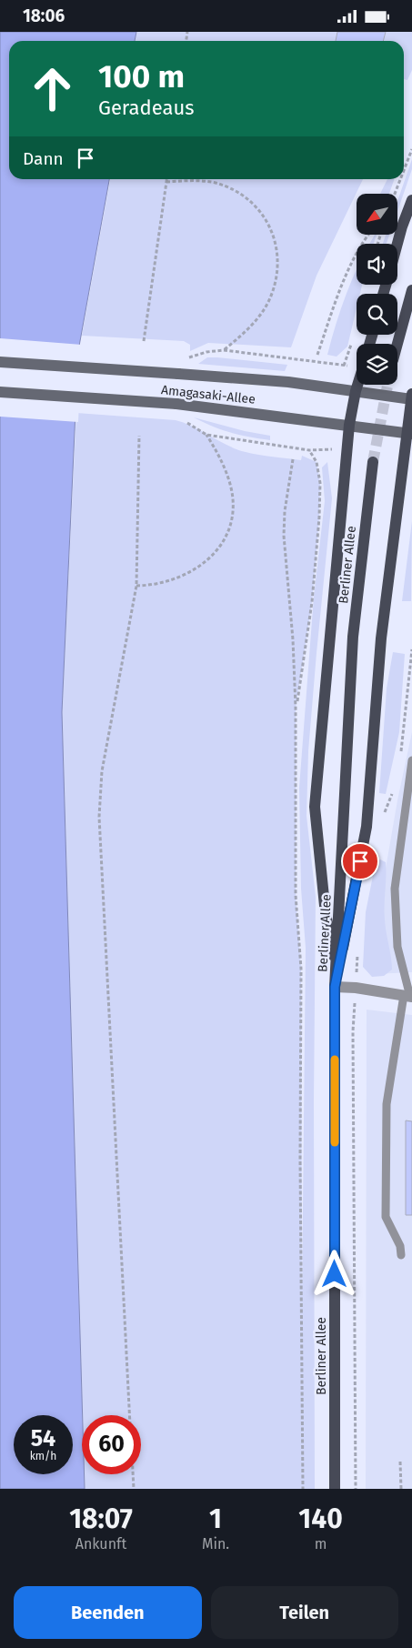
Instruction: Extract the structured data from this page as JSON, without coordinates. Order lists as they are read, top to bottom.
{
  "streets": {
    "main road": ["Amagasaki-Allee", "Berliner Allee"]
  },
  "north": "bottom left",
  "page": {
    "status": "18:06",
    "turn": ["100 m", "Geradeaus"],
    "then": "Dann",
    "speed": "54 km/h",
    "limit": "60",
    "eta": [
      "18:07",
      "Ankunft",
      "1",
      "Min.",
      "140",
      "m"
    ],
    "buttons": ["Beenden", "Teilen"]
  }
}
